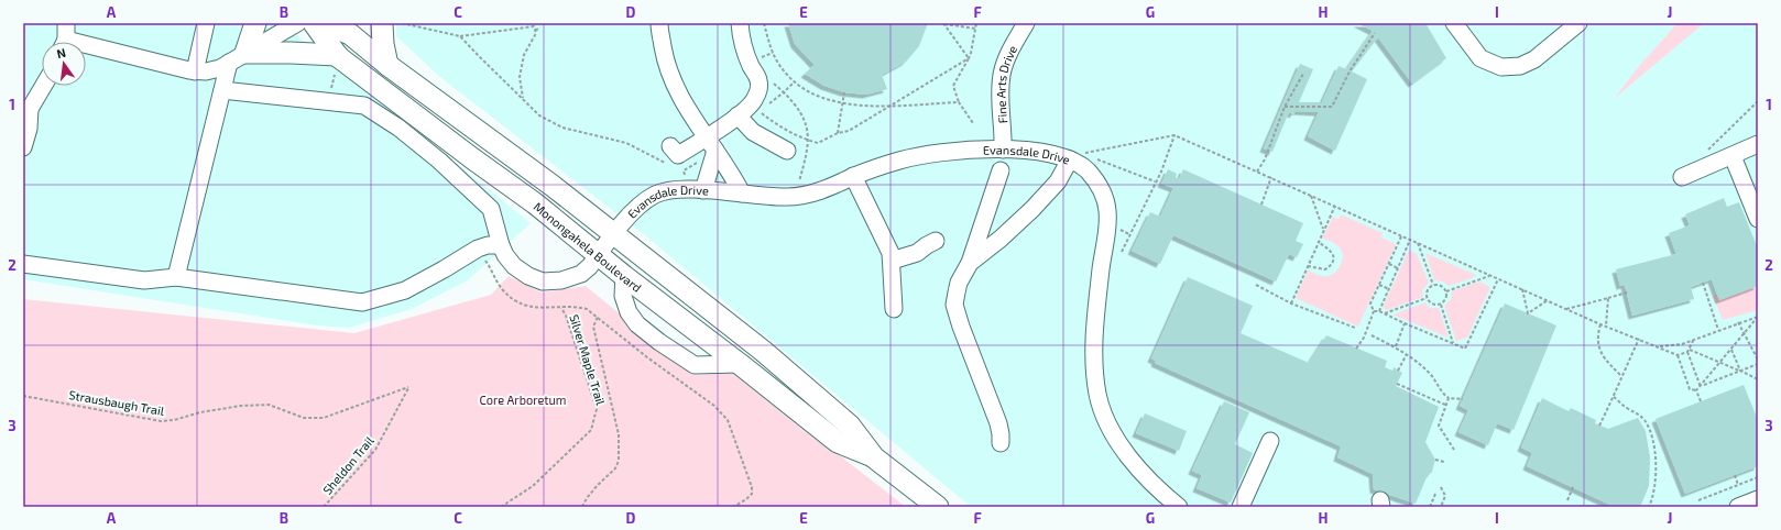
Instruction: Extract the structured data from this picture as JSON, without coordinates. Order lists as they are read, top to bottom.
{
  "streets": {
    "main road": ["Monongahela Boulevard"],
    "street": ["Fine Arts Drive", "Evansdale Drive"],
    "path": ["Silver Maple Trail", "Strausbaugh Trail", "Sheldon Trail"]
  },
  "crossings": [
    ["Fine Arts Drive", "Evansdale Drive"],
    ["Evansdale Drive", "Monongahela Boulevard"],
    ["Strausbaugh Trail", "Sheldon Trail"]
  ],
  "parks": ["Core Arboretum"],
  "north": "top",
  "grid": {
    "columns": [
      "A",
      "B",
      "C",
      "D",
      "E",
      "F",
      "G",
      "H",
      "I",
      "J"
    ],
    "rows": ["1", "2", "3"]
  }
}
